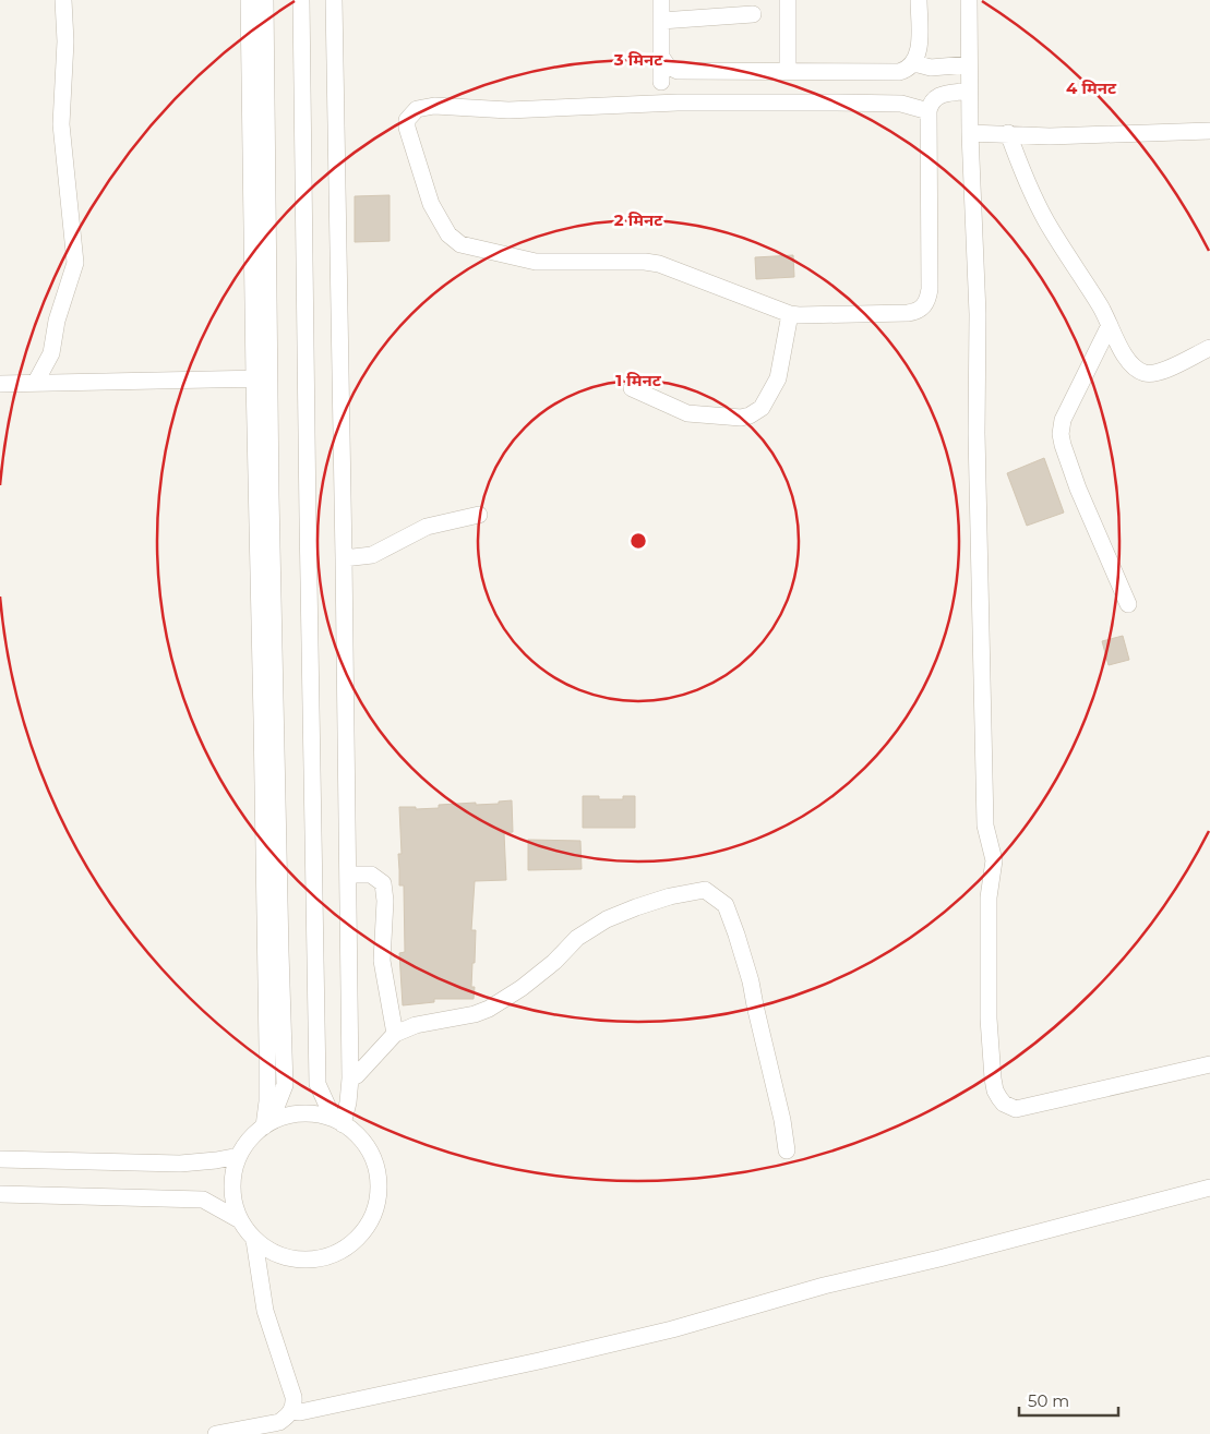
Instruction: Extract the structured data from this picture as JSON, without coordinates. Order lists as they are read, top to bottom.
{
  "scale_bar": "50 m",
  "rings": [
    "3 मिनट",
    "4 मिनट",
    "2 मिनट",
    "1 मिनट"
  ]
}
